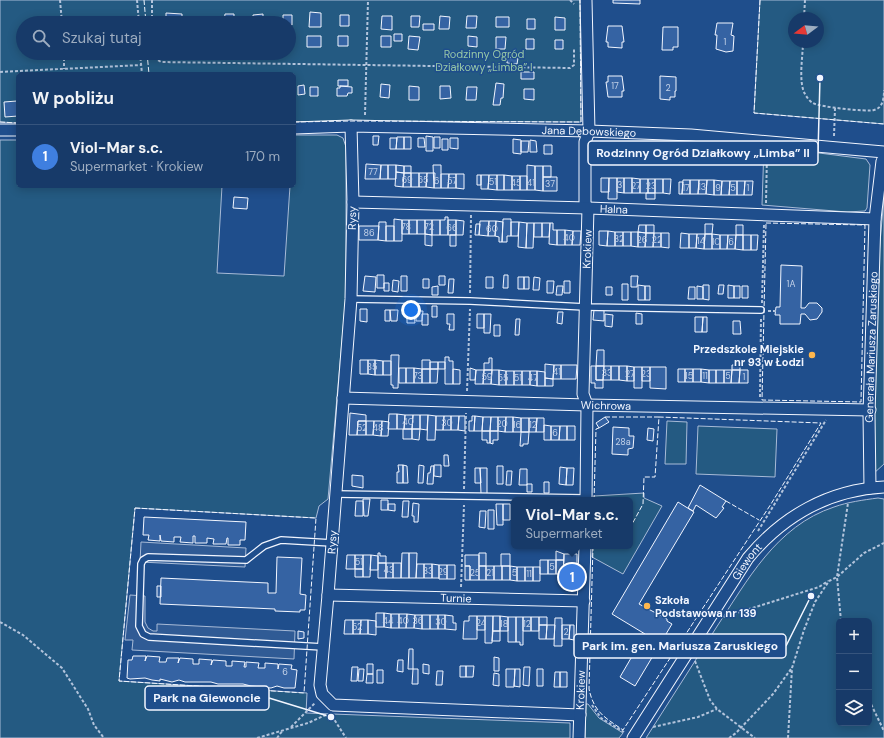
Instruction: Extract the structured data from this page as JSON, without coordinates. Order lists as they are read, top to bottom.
{
  "streets": {
    "street": [
      "Jana Dębowskiego",
      "Halna",
      "Rysy",
      "Krokiew",
      "Generała Mariusza Zaruskiego",
      "Wichrowa",
      "Giewont",
      "Turnie"
    ]
  },
  "crossings": [
    ["Jana Dębowskiego", "Rysy"],
    ["Jana Dębowskiego", "Krokiew"],
    ["Halna", "Rysy"],
    ["Halna", "Krokiew"],
    ["Halna", "Generała Mariusza Zaruskiego"],
    ["Rysy", "Wichrowa"],
    ["Rysy", "Turnie"],
    ["Krokiew", "Wichrowa"],
    ["Krokiew", "Turnie"],
    ["Generała Mariusza Zaruskiego", "Wichrowa"],
    ["Generała Mariusza Zaruskiego", "Giewont"]
  ],
  "parks": ["Rodzinny Ogród Działkowy „Limba” I"],
  "places": [
    "Rodzinny Ogród Działkowy „Limba” II",
    "Przedszkole Miejskie nr 93 w Łodzi",
    "Park im. gen. Mariusza Zaruskiego",
    "Szkoła Podstawowa nr 139",
    "Park na Giewoncie"
  ],
  "house_numbers": [
    "1",
    "17",
    "2",
    "77",
    "69",
    "65",
    "61",
    "57",
    "51",
    "45",
    "41",
    "37",
    "31",
    "27",
    "23",
    "13",
    "17",
    "9",
    "5",
    "1",
    "78",
    "72",
    "66",
    "60",
    "86",
    "40",
    "32",
    "26",
    "22",
    "14",
    "10",
    "6",
    "1A",
    "85",
    "41",
    "33",
    "27",
    "23",
    "73",
    "15",
    "11",
    "5",
    "59",
    "1",
    "55",
    "51",
    "47",
    "40",
    "30",
    "20",
    "16",
    "12",
    "52",
    "48",
    "6",
    "28a",
    "51",
    "5",
    "43",
    "33",
    "29",
    "25",
    "21",
    "15",
    "11",
    "44",
    "40",
    "36",
    "30",
    "24",
    "18",
    "12",
    "52",
    "2",
    "6"
  ],
  "north": "left",
  "page": {
    "search": "Szukaj tutaj",
    "heading": "W pobliżu",
    "list": [
      {
        "mark": "1",
        "name": "Viol-Mar s.c.",
        "note": "Supermarket · Krokiew",
        "value": "170 m"
      }
    ],
    "popup": ["Viol-Mar s.c.", "Supermarket"],
    "pins": "1",
    "map_buttons": ["+", "−"]
  }
}
